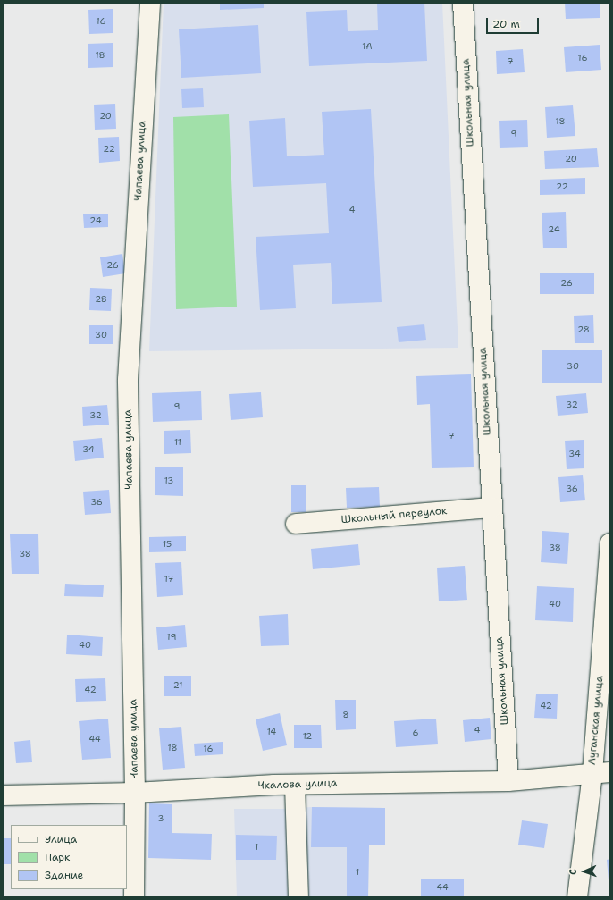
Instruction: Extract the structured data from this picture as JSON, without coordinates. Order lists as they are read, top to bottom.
{
  "streets": {
    "street": [
      "Школьная улица",
      "Чапаева улица",
      "Школьный переулок",
      "Луганская улица",
      "Чкалова улица"
    ]
  },
  "crossings": [
    ["Школьная улица", "Школьный переулок"],
    ["Школьная улица", "Чкалова улица"],
    ["Чапаева улица", "Чкалова улица"],
    ["Луганская улица", "Чкалова улица"]
  ],
  "house_numbers": [
    "16",
    "1А",
    "18",
    "16",
    "7",
    "20",
    "18",
    "9",
    "22",
    "20",
    "22",
    "4",
    "24",
    "24",
    "26",
    "26",
    "28",
    "28",
    "30",
    "30",
    "32",
    "9",
    "32",
    "7",
    "11",
    "34",
    "34",
    "13",
    "36",
    "36",
    "15",
    "38",
    "38",
    "17",
    "40",
    "19",
    "40",
    "21",
    "42",
    "42",
    "8",
    "4",
    "14",
    "6",
    "12",
    "44",
    "18",
    "16",
    "3",
    "1",
    "1",
    "44"
  ],
  "legend": ["Улица", "Парк", "Здание"],
  "scale_bar": "20 m",
  "north": "left"
}
